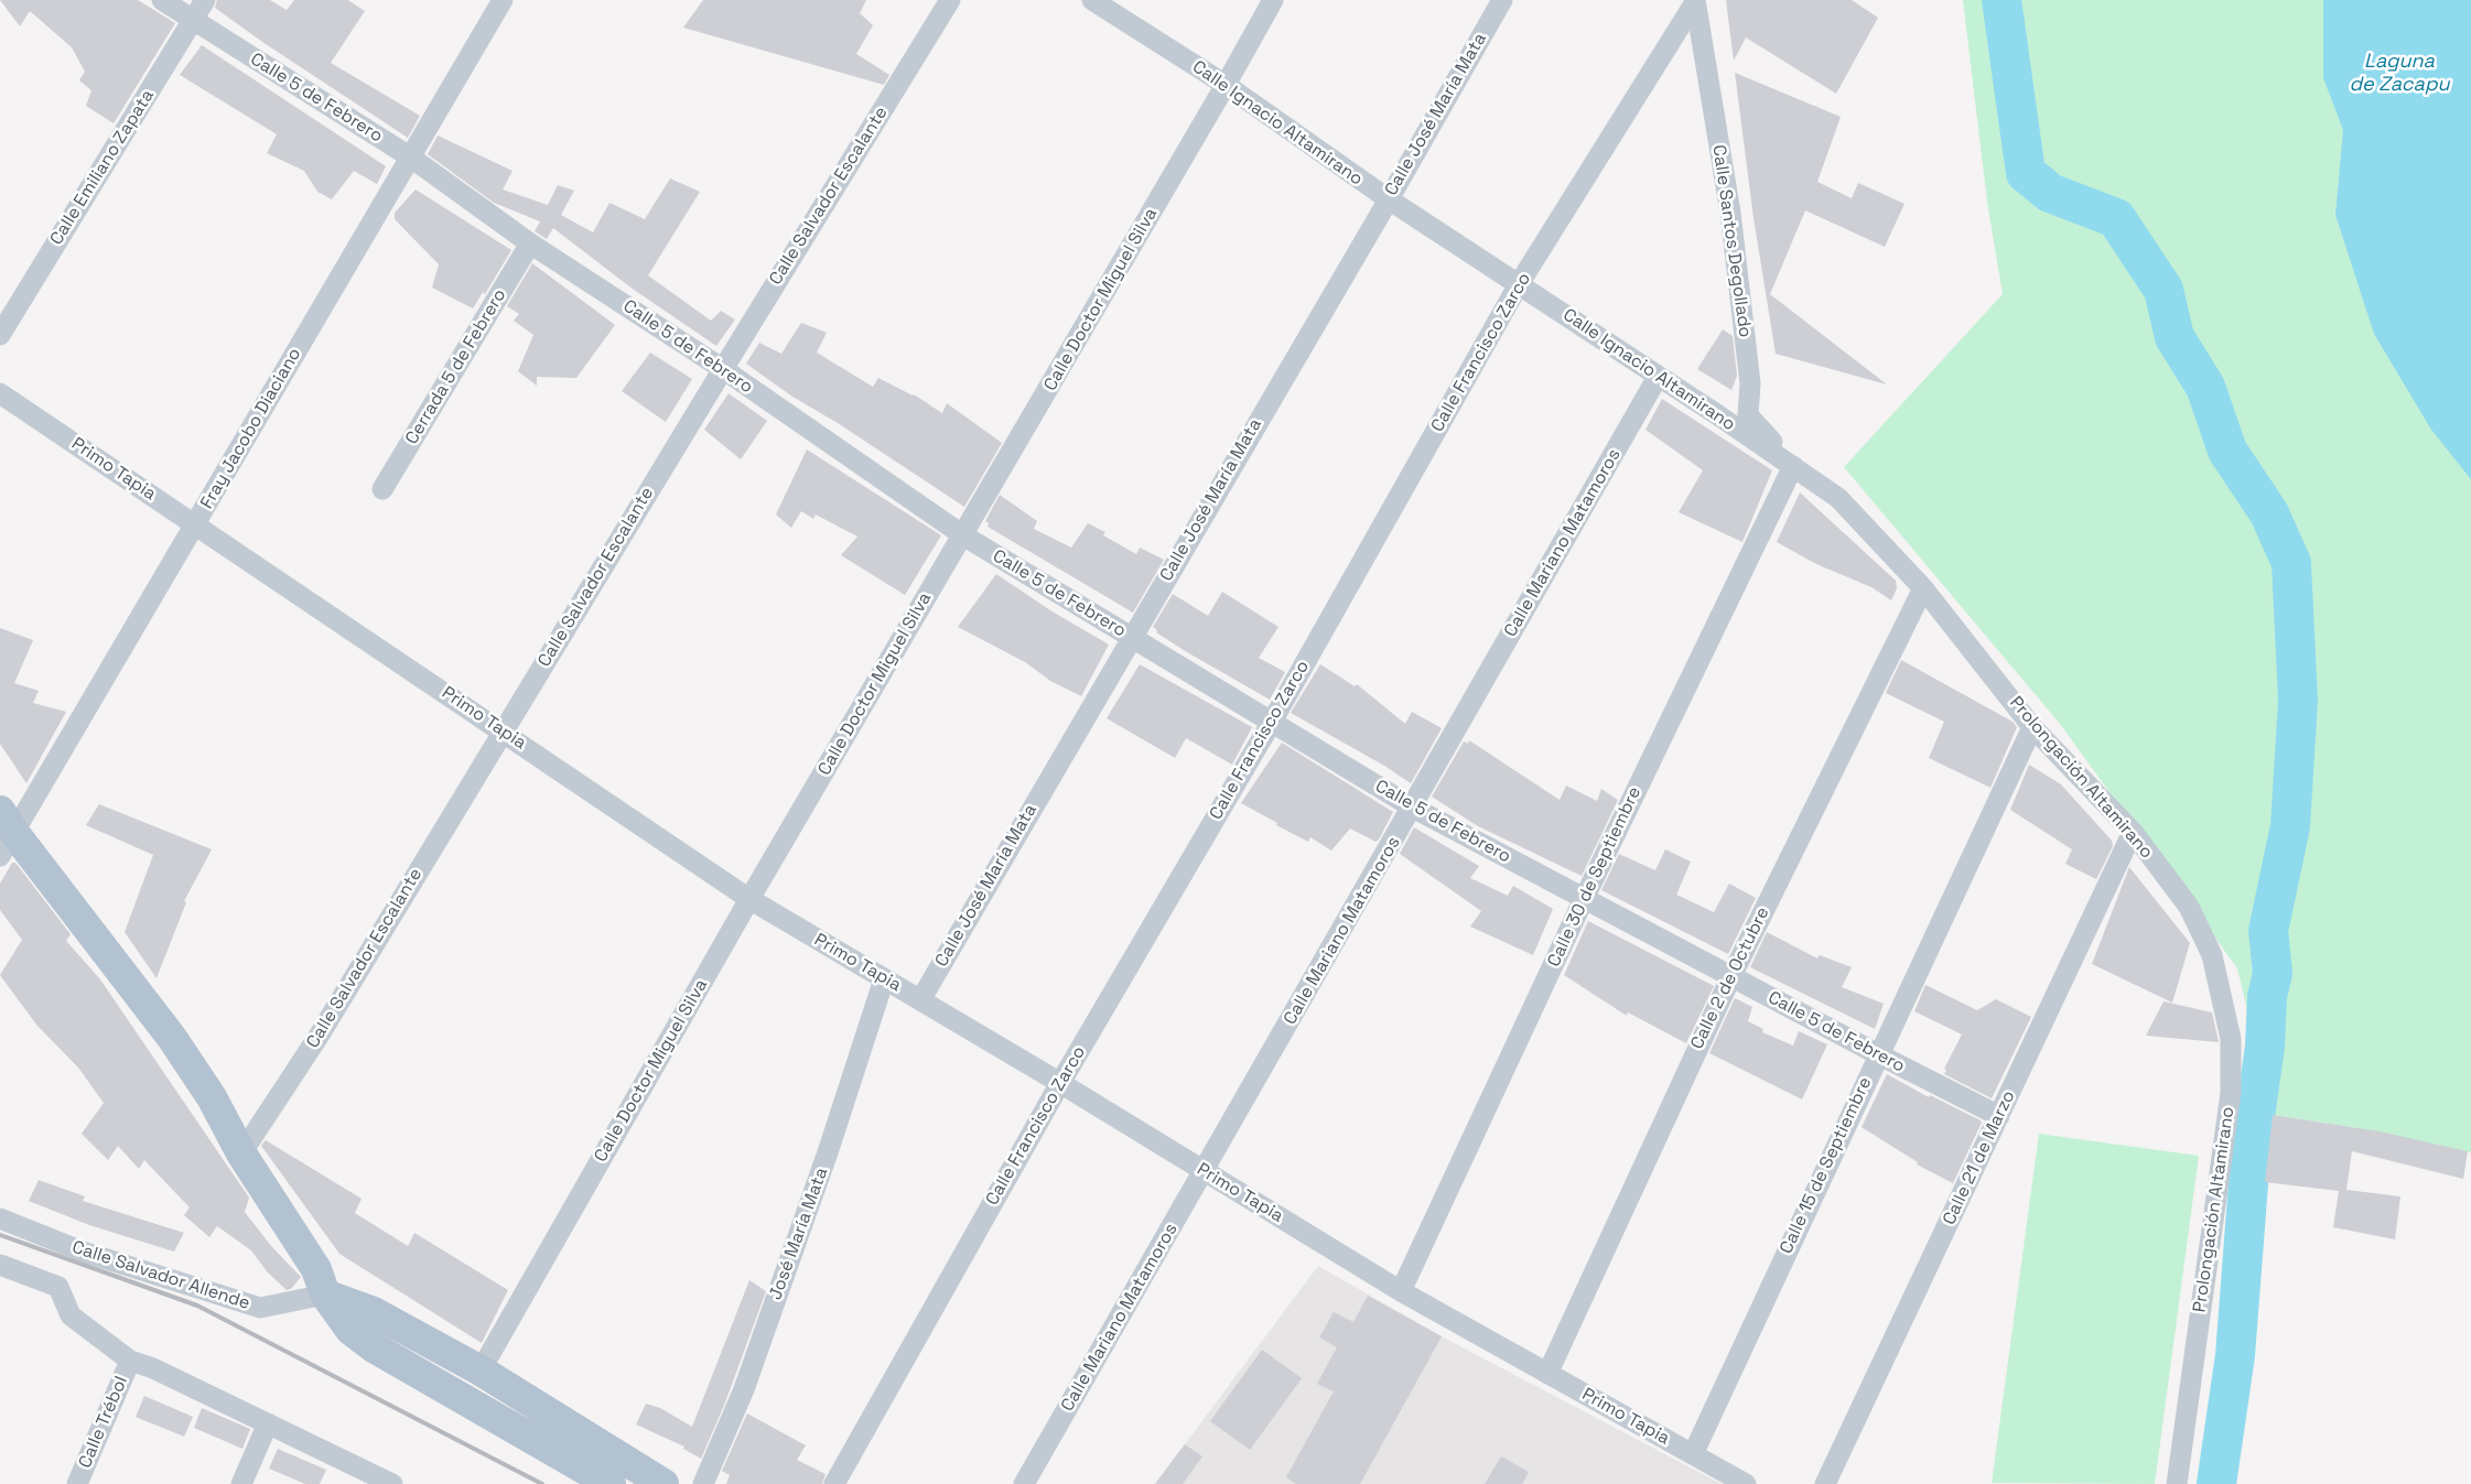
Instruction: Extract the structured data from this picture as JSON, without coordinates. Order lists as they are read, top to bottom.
{
  "streets": {
    "street": [
      "Calle 5 de Febrero",
      "Calle José María Mata",
      "Calle Ignacio Altamirano",
      "Calle Emiliano Zapata",
      "Calle Salvador Escalante",
      "Calle Santos Degollado",
      "Calle Doctor Miguel Silva",
      "Calle Francisco Zarco",
      "Cerrada 5 de Febrero",
      "Fray Jacobo Diaciano",
      "Primo Tapia",
      "Calle Mariano Matamoros",
      "Prolongación Altamirano",
      "Calle 30 de Septiembre",
      "Calle 2 de Octubre",
      "Calle 21 de Marzo",
      "Calle 15 de Septiembre",
      "José María Mata",
      "Calle Salvador Allende",
      "Calle Trébol"
    ]
  },
  "crossings": [
    ["Calle 5 de Febrero", "Calle José María Mata"],
    ["Calle 5 de Febrero", "Calle Emiliano Zapata"],
    ["Calle 5 de Febrero", "Calle Salvador Escalante"],
    ["Calle 5 de Febrero", "Calle Doctor Miguel Silva"],
    ["Calle 5 de Febrero", "Calle Francisco Zarco"],
    ["Calle 5 de Febrero", "Cerrada 5 de Febrero"],
    ["Calle 5 de Febrero", "Fray Jacobo Diaciano"],
    ["Calle 5 de Febrero", "Calle Mariano Matamoros"],
    ["Calle 5 de Febrero", "Calle 30 de Septiembre"],
    ["Calle 5 de Febrero", "Calle 2 de Octubre"],
    ["Calle 5 de Febrero", "Calle 21 de Marzo"],
    ["Calle 5 de Febrero", "Calle 15 de Septiembre"],
    ["Calle José María Mata", "Calle Ignacio Altamirano"],
    ["Calle José María Mata", "Primo Tapia"],
    ["Calle Ignacio Altamirano", "Calle Doctor Miguel Silva"],
    ["Calle Ignacio Altamirano", "Calle Francisco Zarco"],
    ["Calle Ignacio Altamirano", "Calle Mariano Matamoros"],
    ["Calle Ignacio Altamirano", "Prolongación Altamirano"],
    ["Calle Ignacio Altamirano", "Calle 30 de Septiembre"],
    ["Calle Salvador Escalante", "Primo Tapia"],
    ["Calle Santos Degollado", "Calle Francisco Zarco"],
    ["Calle Doctor Miguel Silva", "Primo Tapia"],
    ["Calle Francisco Zarco", "Primo Tapia"],
    ["Fray Jacobo Diaciano", "Primo Tapia"],
    ["Primo Tapia", "Calle Mariano Matamoros"],
    ["Primo Tapia", "Calle 30 de Septiembre"],
    ["Primo Tapia", "Calle 2 de Octubre"],
    ["Primo Tapia", "Calle 15 de Septiembre"],
    ["Primo Tapia", "José María Mata"],
    ["Prolongación Altamirano", "Calle 30 de Septiembre"],
    ["Prolongación Altamirano", "Calle 2 de Octubre"],
    ["Prolongación Altamirano", "Calle 21 de Marzo"],
    ["Prolongación Altamirano", "Calle 15 de Septiembre"]
  ],
  "water": ["Laguna de Zacapu"]
}
